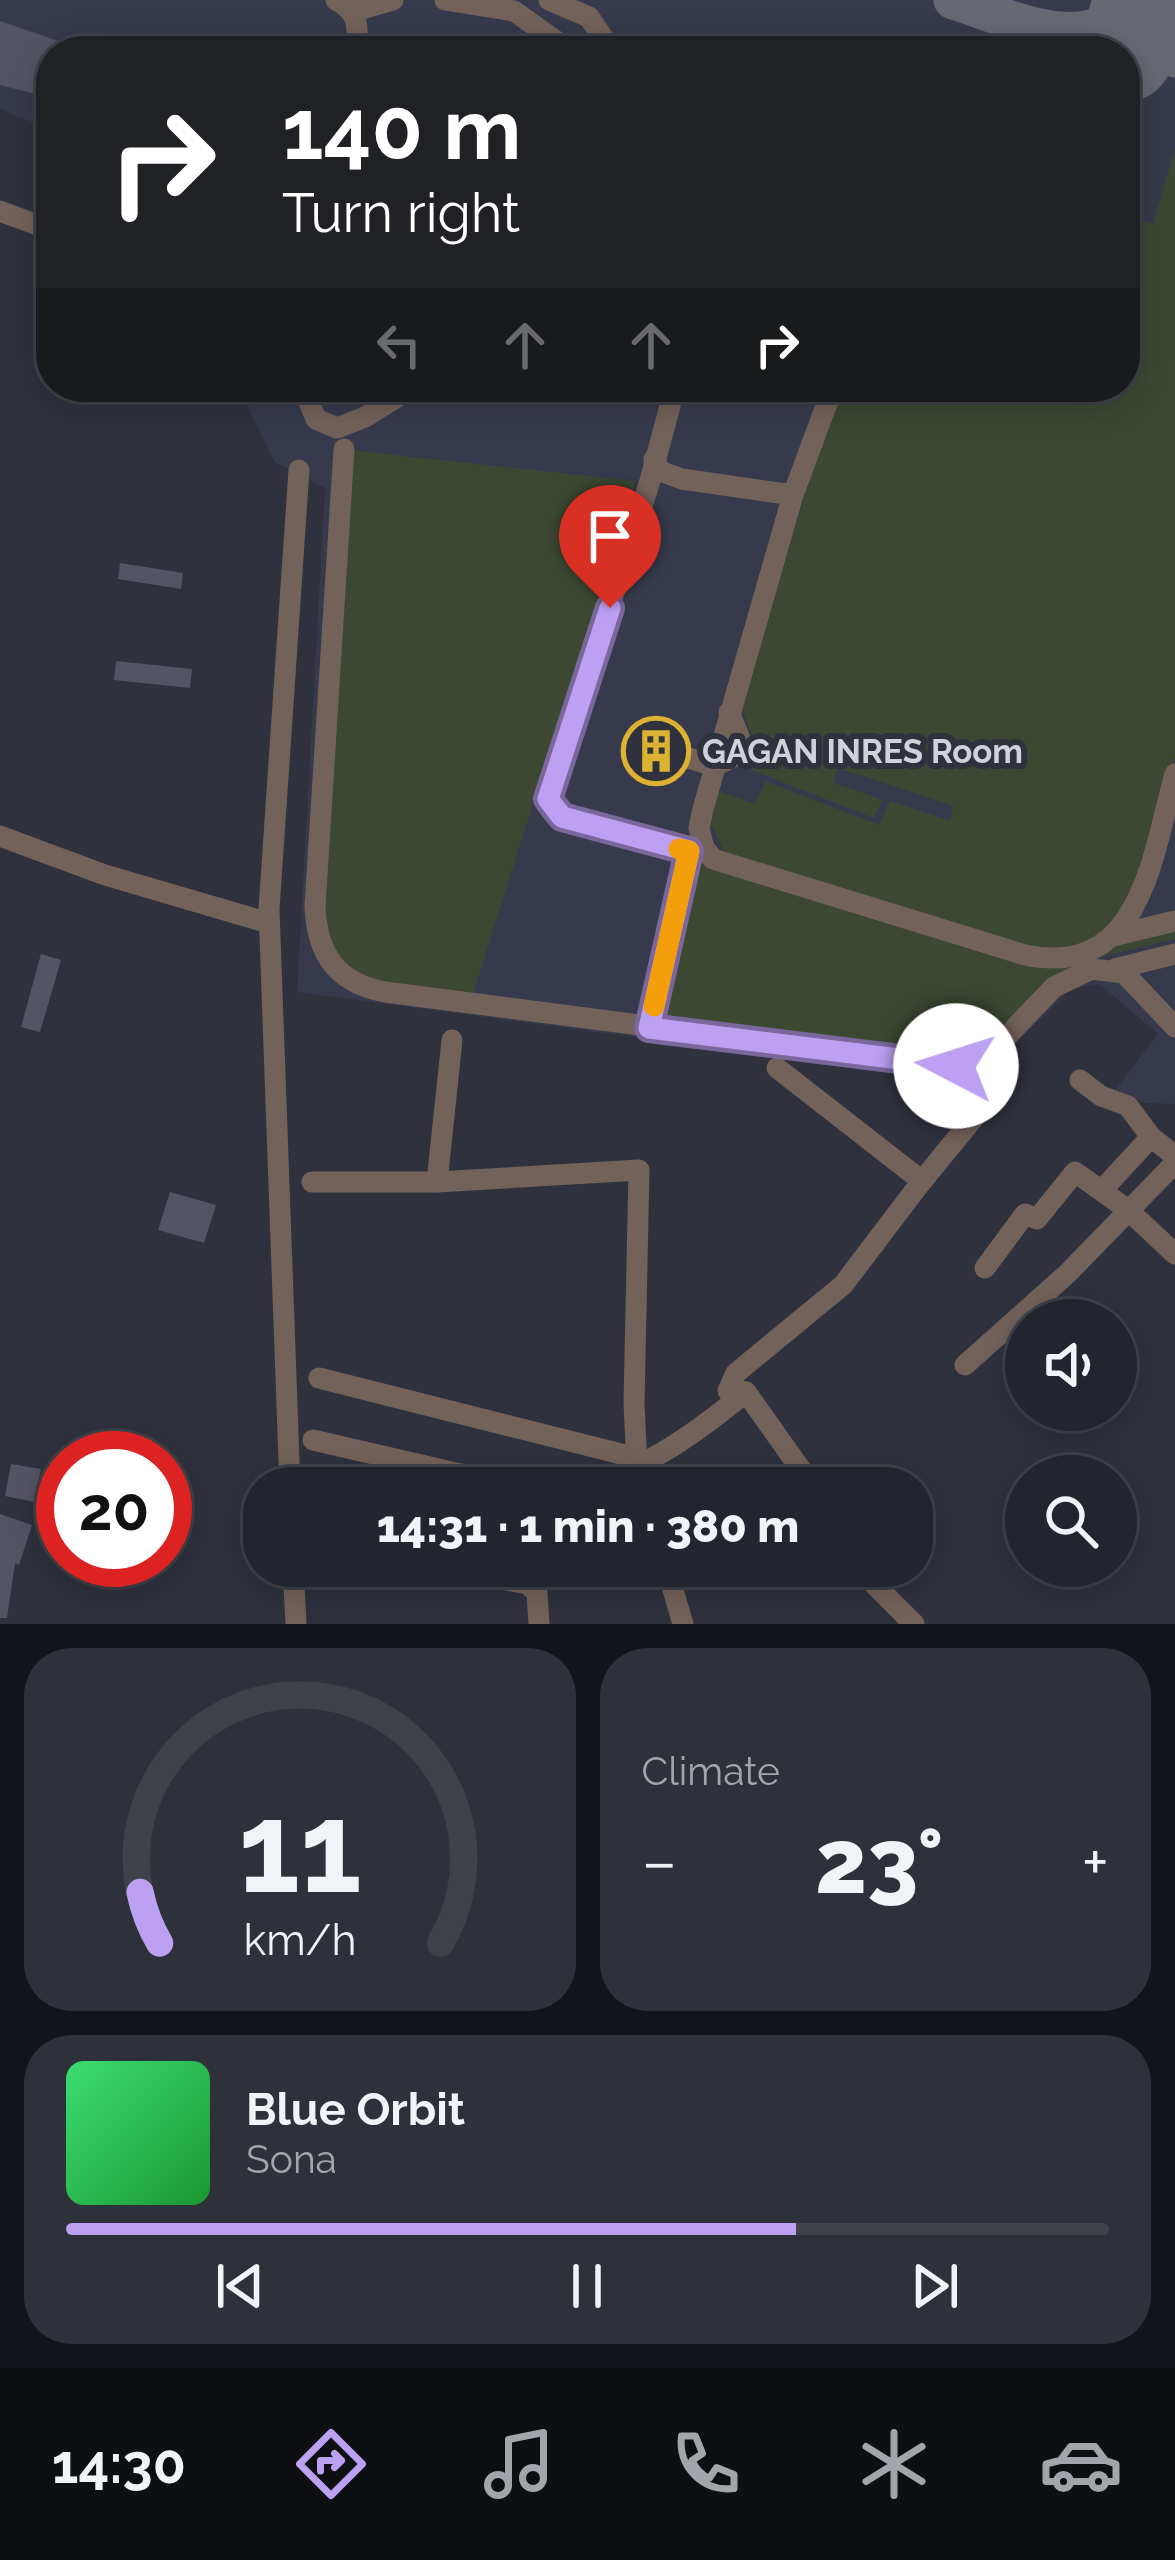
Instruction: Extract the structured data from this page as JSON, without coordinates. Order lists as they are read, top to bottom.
{
  "places": {
    "building": ["GAGAN INRES Room"]
  },
  "page": {
    "turn": ["140 m", "Turn right"],
    "limit": "20",
    "trip": "14:31 · 1 min · 380 m",
    "tile": "Climate",
    "heat": ["−", "23°", "+"],
    "song": ["Blue Orbit", "Sona"],
    "tabs": "14:30",
    "gauge": ["11", "km/h"]
  }
}
